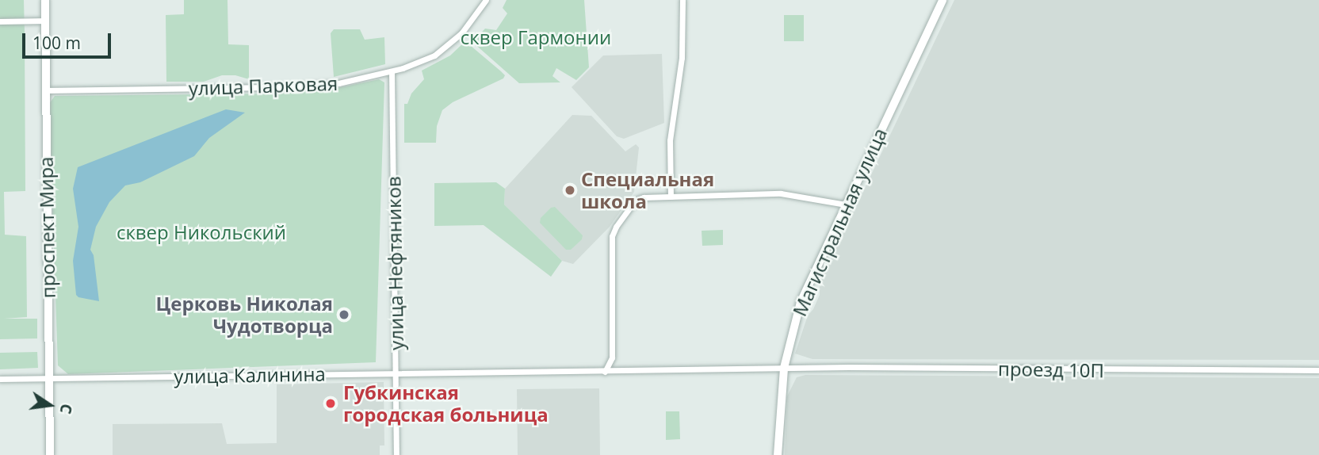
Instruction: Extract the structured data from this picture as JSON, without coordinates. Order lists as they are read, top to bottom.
{
  "streets": {
    "main road": ["Магистральная улица", "проспект Мира"],
    "street": [
      "улица Парковая",
      "улица Нефтяников",
      "проезд 10П",
      "улица Калинина"
    ]
  },
  "crossings": [
    ["улица Парковая", "проспект Мира"],
    ["улица Парковая", "улица Нефтяников"],
    ["Магистральная улица", "проезд 10П"],
    ["Магистральная улица", "улица Калинина"],
    ["проспект Мира", "улица Калинина"],
    ["улица Нефтяников", "улица Калинина"],
    ["проезд 10П", "улица Калинина"]
  ],
  "parks": ["сквер Гармонии", "сквер Никольский"],
  "places": ["Специальная школа", "Церковь Николая Чудотворца", "Губкинская городская больница"],
  "scale_bar": "100 m",
  "north": "right"
}
